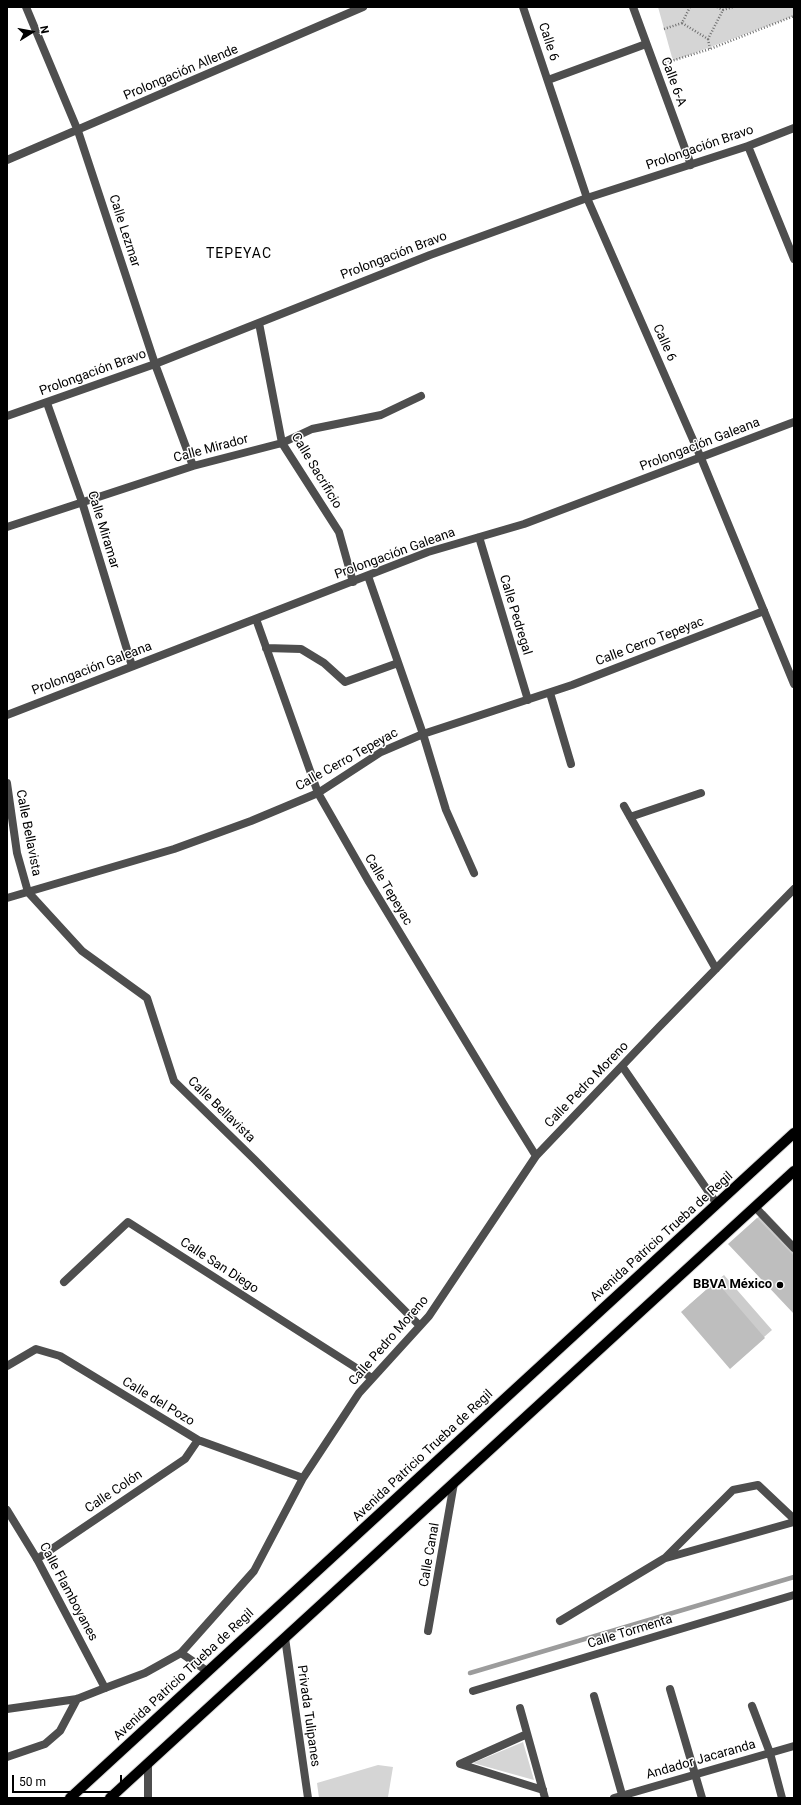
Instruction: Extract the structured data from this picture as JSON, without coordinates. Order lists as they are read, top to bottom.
{
  "streets": {
    "main road": ["Avenida Patricio Trueba de Regil"],
    "street": [
      "Calle 6",
      "Prolongación Allende",
      "Calle 6-A",
      "Prolongación Bravo",
      "Calle Lezmar",
      "Prolongación Galeana",
      "Calle Mirador",
      "Calle Sacrificio",
      "Calle Miramar",
      "Calle Pedregal",
      "Calle Cerro Tepeyac",
      "Calle Bellavista",
      "Calle Tepeyac",
      "Calle Pedro Moreno",
      "Calle San Diego",
      "Calle del Pozo",
      "Calle Colón",
      "Calle Canal",
      "Calle Flamboyanes",
      "Calle Tormenta",
      "Privada Tulipanes",
      "Andador Jacaranda"
    ]
  },
  "crossings": [
    ["Calle 6", "Prolongación Bravo"],
    ["Calle 6", "Prolongación Galeana"],
    ["Calle 6", "Calle Cerro Tepeyac"],
    ["Prolongación Allende", "Calle Lezmar"],
    ["Calle 6-A", "Prolongación Bravo"],
    ["Prolongación Bravo", "Calle Lezmar"],
    ["Prolongación Bravo", "Calle Sacrificio"],
    ["Prolongación Bravo", "Calle Miramar"],
    ["Calle Lezmar", "Calle Mirador"],
    ["Prolongación Galeana", "Calle Sacrificio"],
    ["Prolongación Galeana", "Calle Miramar"],
    ["Prolongación Galeana", "Calle Pedregal"],
    ["Prolongación Galeana", "Calle Tepeyac"],
    ["Calle Mirador", "Calle Sacrificio"],
    ["Calle Mirador", "Calle Miramar"],
    ["Calle Pedregal", "Calle Cerro Tepeyac"],
    ["Calle Cerro Tepeyac", "Calle Bellavista"],
    ["Calle Cerro Tepeyac", "Calle Tepeyac"],
    ["Calle Bellavista", "Calle Pedro Moreno"],
    ["Calle Tepeyac", "Calle Pedro Moreno"],
    ["Calle Pedro Moreno", "Calle San Diego"],
    ["Calle Pedro Moreno", "Calle del Pozo"],
    ["Calle Pedro Moreno", "Calle Flamboyanes"],
    ["Calle del Pozo", "Calle Colón"],
    ["Calle Colón", "Calle Flamboyanes"]
  ],
  "districts": ["TEPEYAC"],
  "places": ["BBVA México"],
  "scale_bar": "50 m",
  "north": "right"
}
